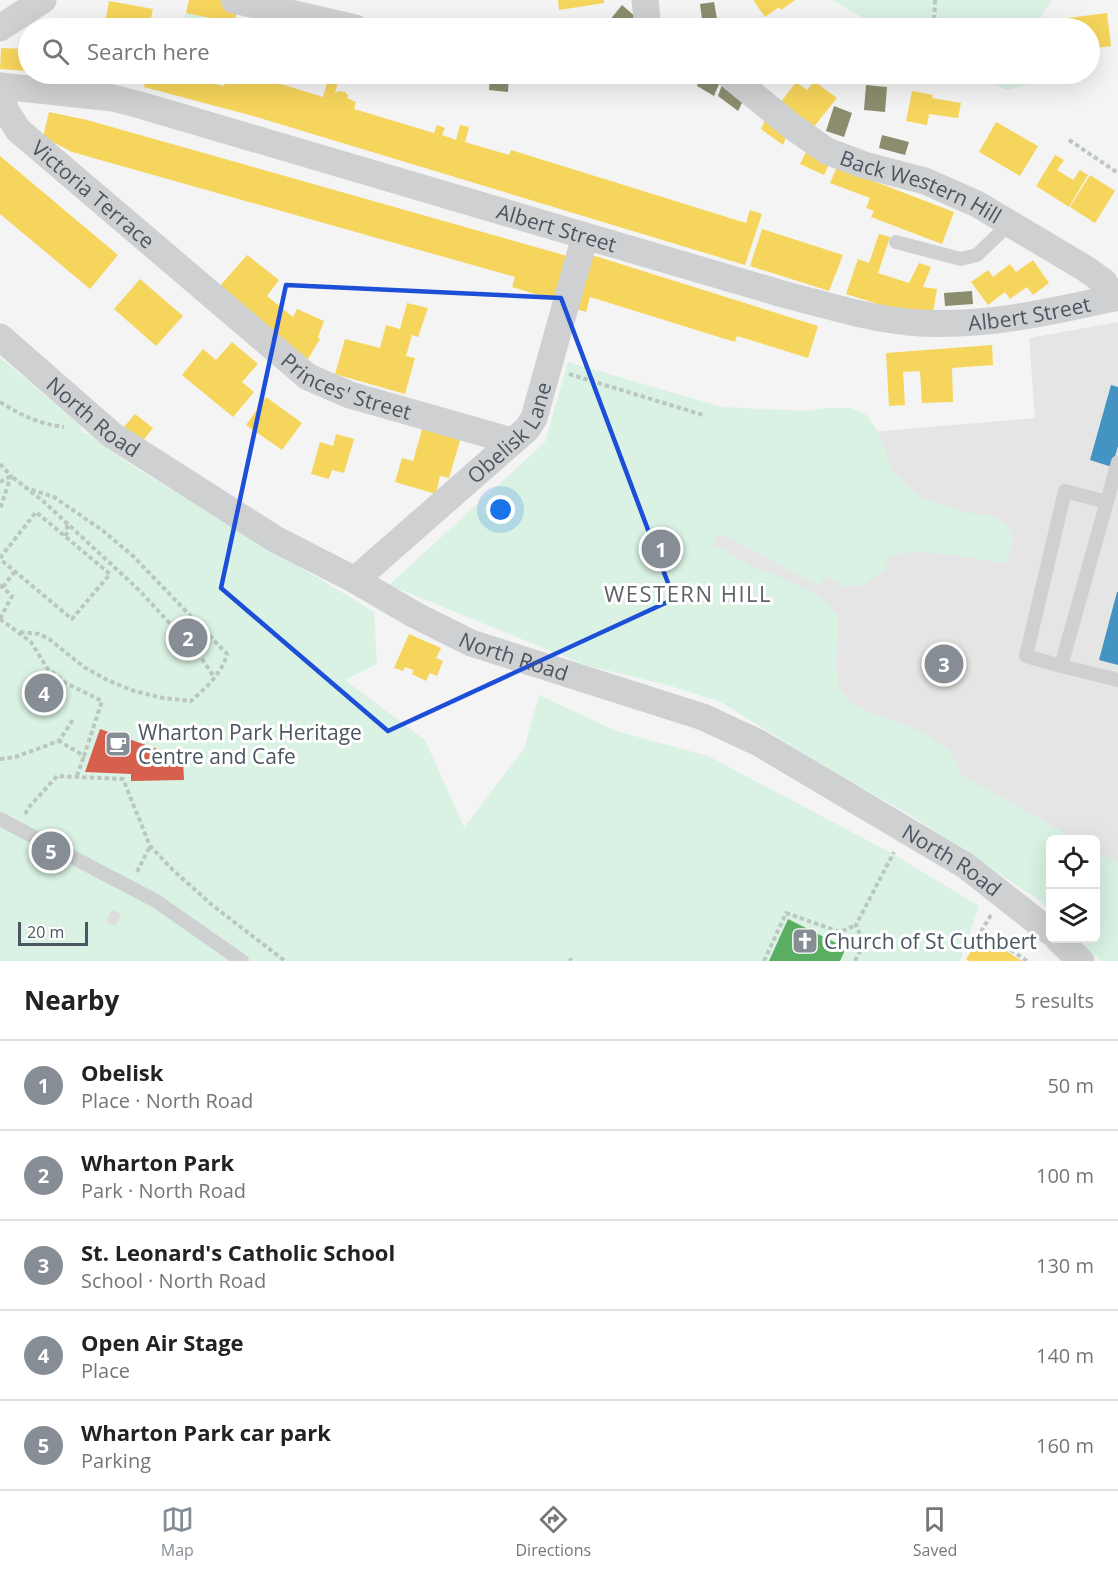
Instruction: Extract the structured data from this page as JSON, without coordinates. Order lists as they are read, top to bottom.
{
  "streets": {
    "street": [
      "Back Western Hill",
      "Victoria Terrace",
      "Albert Street",
      "Princes' Street",
      "North Road",
      "Obelisk Lane"
    ]
  },
  "crossings": [
    ["Back Western Hill", "Albert Street"],
    ["Victoria Terrace", "Albert Street"],
    ["Victoria Terrace", "Princes' Street"],
    ["Albert Street", "Obelisk Lane"],
    ["Princes' Street", "Obelisk Lane"],
    ["North Road", "Obelisk Lane"]
  ],
  "districts": ["WESTERN HILL"],
  "places": {
    "cafe": ["Wharton Park Heritage Centre and Cafe"],
    "church": ["Church of St Cuthbert"]
  },
  "scale_bar": "20 m",
  "page": {
    "search": "Search here",
    "pins": [
      "1",
      "2",
      "3",
      "4",
      "5"
    ],
    "scale": "20 m",
    "heading": ["Nearby", "5 results"],
    "list": [
      {
        "mark": "1",
        "name": "Obelisk",
        "note": "Place · North Road",
        "value": "50 m"
      },
      {
        "mark": "2",
        "name": "Wharton Park",
        "note": "Park · North Road",
        "value": "100 m"
      },
      {
        "mark": "3",
        "name": "St. Leonard's Catholic School",
        "note": "School · North Road",
        "value": "130 m"
      },
      {
        "mark": "4",
        "name": "Open Air Stage",
        "note": "Place",
        "value": "140 m"
      },
      {
        "mark": "5",
        "name": "Wharton Park car park",
        "note": "Parking",
        "value": "160 m"
      }
    ],
    "nav": ["Map", "Directions", "Saved"]
  }
}
